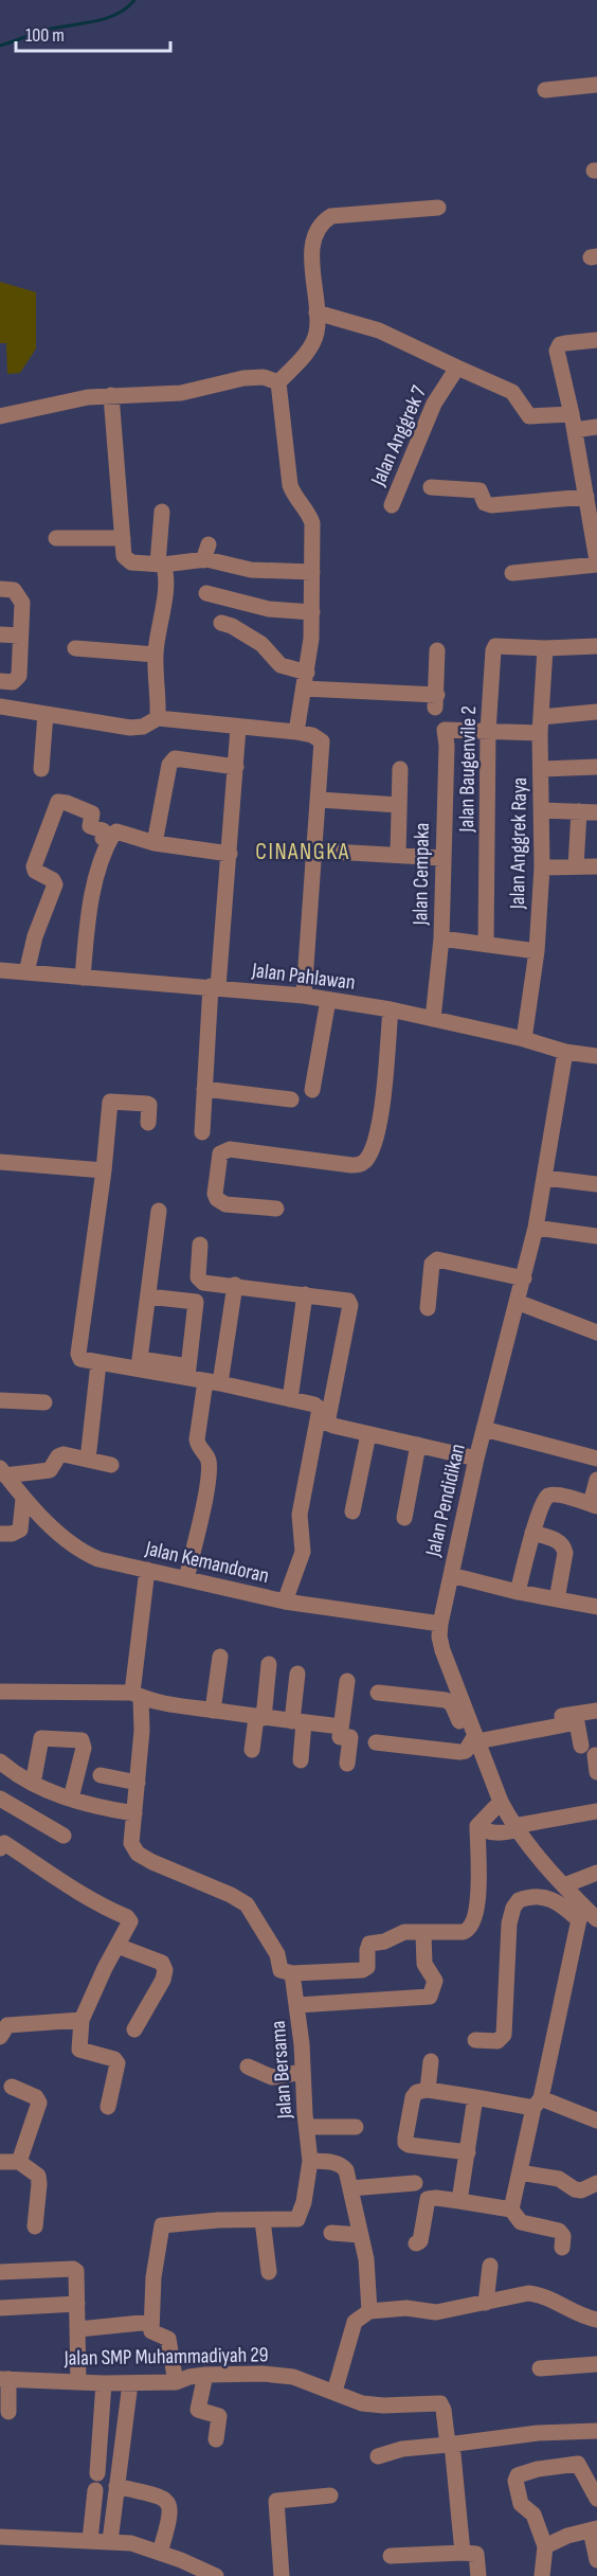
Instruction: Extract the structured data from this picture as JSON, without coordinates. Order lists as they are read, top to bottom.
{
  "streets": {
    "street": [
      "Jalan Anggrek 7",
      "Jalan Baugenvile 2",
      "Jalan Anggrek Raya",
      "Jalan Cempaka",
      "Jalan Pahlawan",
      "Jalan Pendidikan",
      "Jalan Kemandoran",
      "Jalan Bersama",
      "Jalan SMP Muhammadiyah 29"
    ]
  },
  "crossings": [
    ["Jalan Baugenvile 2", "Jalan Anggrek Raya"],
    ["Jalan Baugenvile 2", "Jalan Cempaka"],
    ["Jalan Anggrek Raya", "Jalan Pahlawan"],
    ["Jalan Cempaka", "Jalan Pahlawan"],
    ["Jalan Pahlawan", "Jalan Pendidikan"],
    ["Jalan Pendidikan", "Jalan Kemandoran"],
    ["Jalan Kemandoran", "Jalan Bersama"]
  ],
  "districts": ["CINANGKA"],
  "scale_bar": "100 m"
}
